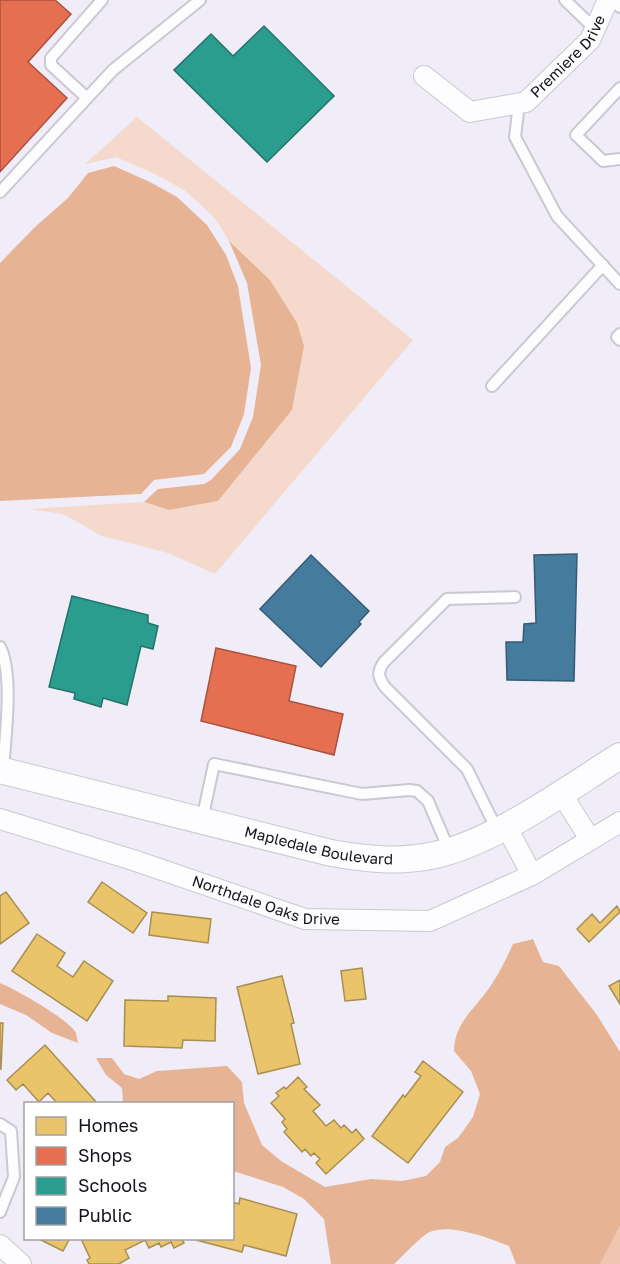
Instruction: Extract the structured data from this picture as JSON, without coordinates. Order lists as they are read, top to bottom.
{
  "streets": {
    "street": ["Premiere Drive", "Mapledale Boulevard", "Northdale Oaks Drive"]
  },
  "legend": [
    "Homes",
    "Shops",
    "Schools",
    "Public"
  ]
}
